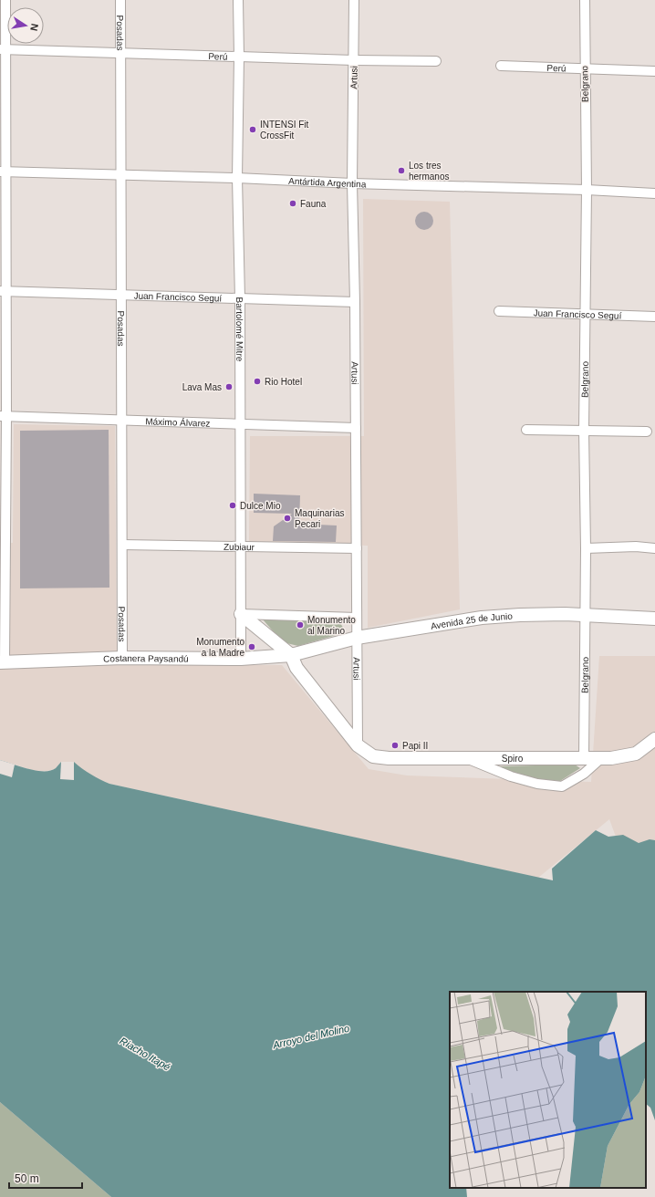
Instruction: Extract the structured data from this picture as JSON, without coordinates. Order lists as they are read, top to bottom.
{
  "streets": {
    "main road": ["Avenida 25 de Junio", "Costanera Paysandú", "Spiro"],
    "street": [
      "Posadas",
      "Perú",
      "Artusi",
      "Belgrano",
      "Antártida Argentina",
      "Juan Francisco Seguí",
      "Bartolomé Mitre",
      "Máximo Álvarez",
      "Zubiaur"
    ]
  },
  "crossings": [
    ["Posadas", "Perú"],
    ["Posadas", "Antártida Argentina"],
    ["Posadas", "Juan Francisco Seguí"],
    ["Posadas", "Máximo Álvarez"],
    ["Posadas", "Zubiaur"],
    ["Posadas", "Costanera Paysandú"],
    ["Perú", "Artusi"],
    ["Perú", "Belgrano"],
    ["Perú", "Bartolomé Mitre"],
    ["Artusi", "Antártida Argentina"],
    ["Artusi", "Juan Francisco Seguí"],
    ["Artusi", "Máximo Álvarez"],
    ["Artusi", "Zubiaur"],
    ["Artusi", "Avenida 25 de Junio"],
    ["Artusi", "Spiro"],
    ["Belgrano", "Antártida Argentina"],
    ["Belgrano", "Juan Francisco Seguí"],
    ["Belgrano", "Avenida 25 de Junio"],
    ["Belgrano", "Spiro"],
    ["Antártida Argentina", "Bartolomé Mitre"],
    ["Juan Francisco Seguí", "Bartolomé Mitre"],
    ["Bartolomé Mitre", "Máximo Álvarez"],
    ["Bartolomé Mitre", "Zubiaur"],
    ["Bartolomé Mitre", "Costanera Paysandú"],
    ["Avenida 25 de Junio", "Costanera Paysandú"]
  ],
  "water": ["Arroyo del Molino", "Riacho Itapé"],
  "places": [
    "INTENSI Fit CrossFit",
    "Los tres hermanos",
    "Fauna",
    "Rio Hotel",
    "Lava Mas",
    "Dulce Mio",
    "Maquinarias Pecari",
    "Monumento al Marino",
    "Monumento a la Madre",
    "Papi II"
  ],
  "scale_bar": "50 m",
  "north": "right"
}
